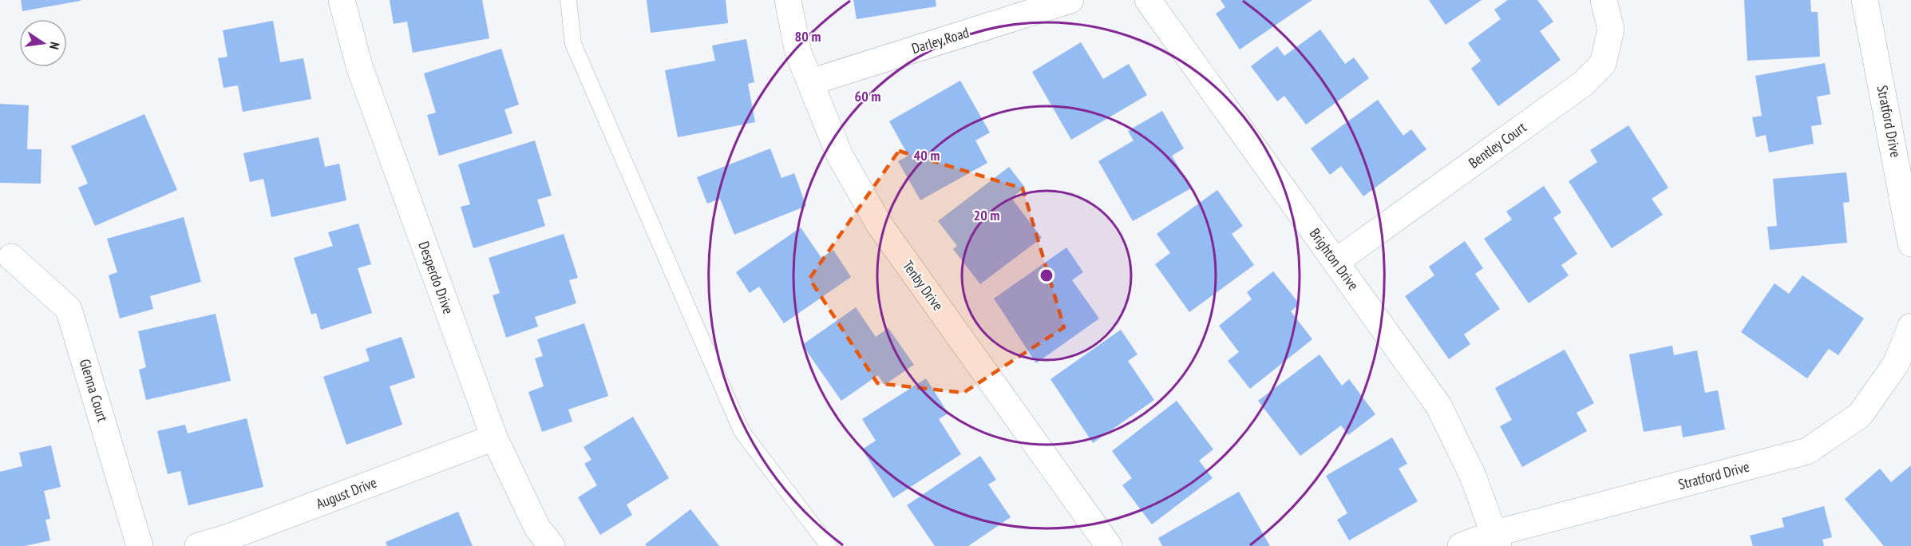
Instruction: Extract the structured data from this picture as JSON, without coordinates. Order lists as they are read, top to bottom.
{
  "streets": {
    "street": [
      "Darley Road",
      "Stratford Drive",
      "Bentley Court",
      "Brighton Drive",
      "Desperdo Drive",
      "Tenby Drive",
      "Glenna Court",
      "August Drive"
    ]
  },
  "crossings": [
    ["Darley Road", "Tenby Drive"],
    ["Stratford Drive", "Brighton Drive"],
    ["Bentley Court", "Brighton Drive"],
    ["Desperdo Drive", "August Drive"]
  ],
  "north": "right",
  "rings": [
    "80 m",
    "60 m",
    "40 m",
    "20 m"
  ]
}
